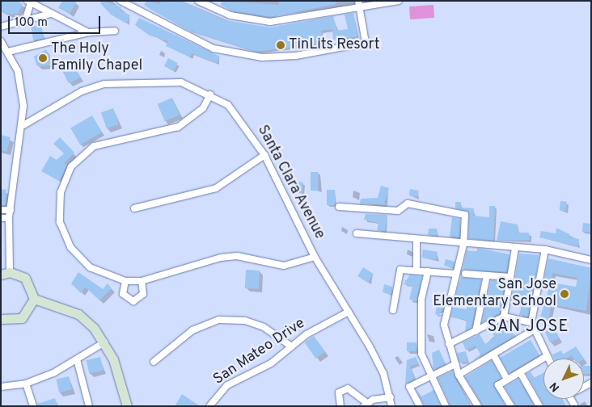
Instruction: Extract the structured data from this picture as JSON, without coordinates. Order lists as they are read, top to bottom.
{
  "streets": {
    "street": ["Santa Clara Avenue", "San Mateo Drive"]
  },
  "crossings": [
    ["Santa Clara Avenue", "San Mateo Drive"]
  ],
  "districts": ["SAN JOSE"],
  "places": ["TinLits Resort", "The Holy Family Chapel", "San Jose Elementary School"],
  "scale_bar": "100 m",
  "north": "bottom left"
}
